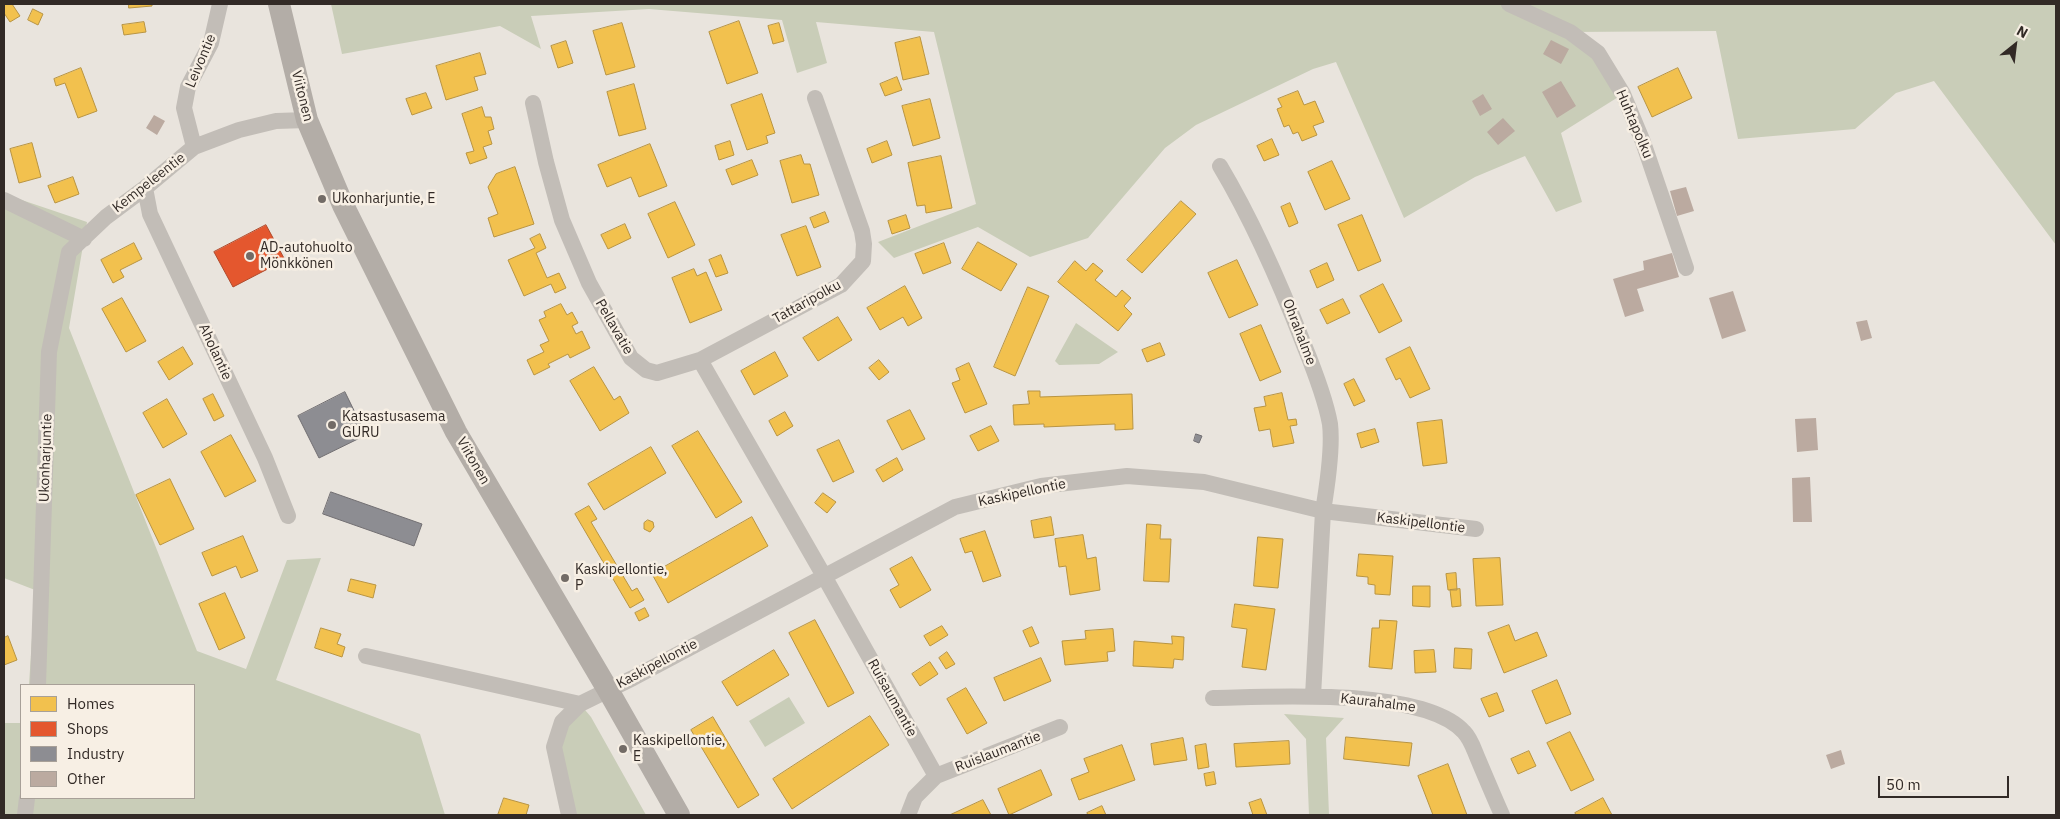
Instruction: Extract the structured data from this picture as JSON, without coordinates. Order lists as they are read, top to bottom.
{
  "streets": {
    "main road": ["Viitonen"],
    "street": [
      "Leivontie",
      "Huhtapolku",
      "Kempeleentie",
      "Tattaripolku",
      "Pellavatie",
      "Ohrahalme",
      "Aholantie",
      "Ukonharjuntie",
      "Kaskipellontie",
      "Ruisaumantie",
      "Kaurahalme",
      "Ruislaumantie"
    ]
  },
  "crossings": [
    ["Leivontie", "Kempeleentie"],
    ["Viitonen", "Kempeleentie"],
    ["Viitonen", "Kaskipellontie"],
    ["Kempeleentie", "Aholantie"],
    ["Kempeleentie", "Ukonharjuntie"],
    ["Tattaripolku", "Pellavatie"],
    ["Ohrahalme", "Kaskipellontie"],
    ["Kaskipellontie", "Ruisaumantie"],
    ["Ruisaumantie", "Ruislaumantie"]
  ],
  "places": [
    "Ukonharjuntie, E",
    "AD-autohuolto Mönkkönen",
    "Katsastusasema GURU",
    "Kaskipellontie, P",
    "Kaskipellontie, E"
  ],
  "legend": [
    "Homes",
    "Shops",
    "Industry",
    "Other"
  ],
  "scale_bar": "50 m",
  "north": "top right"
}
